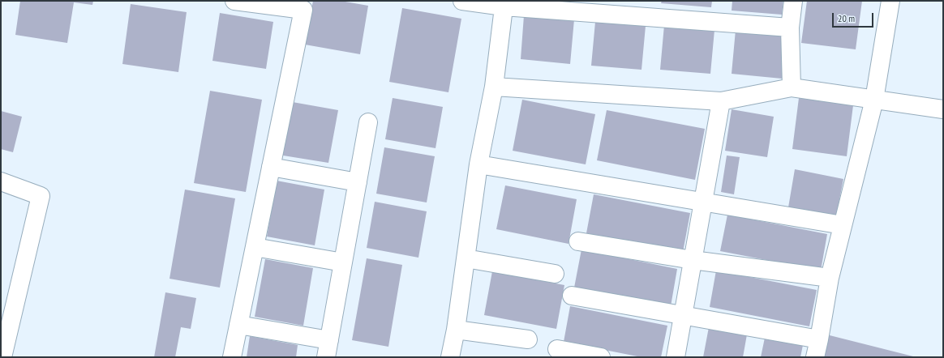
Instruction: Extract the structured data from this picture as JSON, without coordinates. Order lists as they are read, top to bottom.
{
  "scale_bar": "20 m"
}
